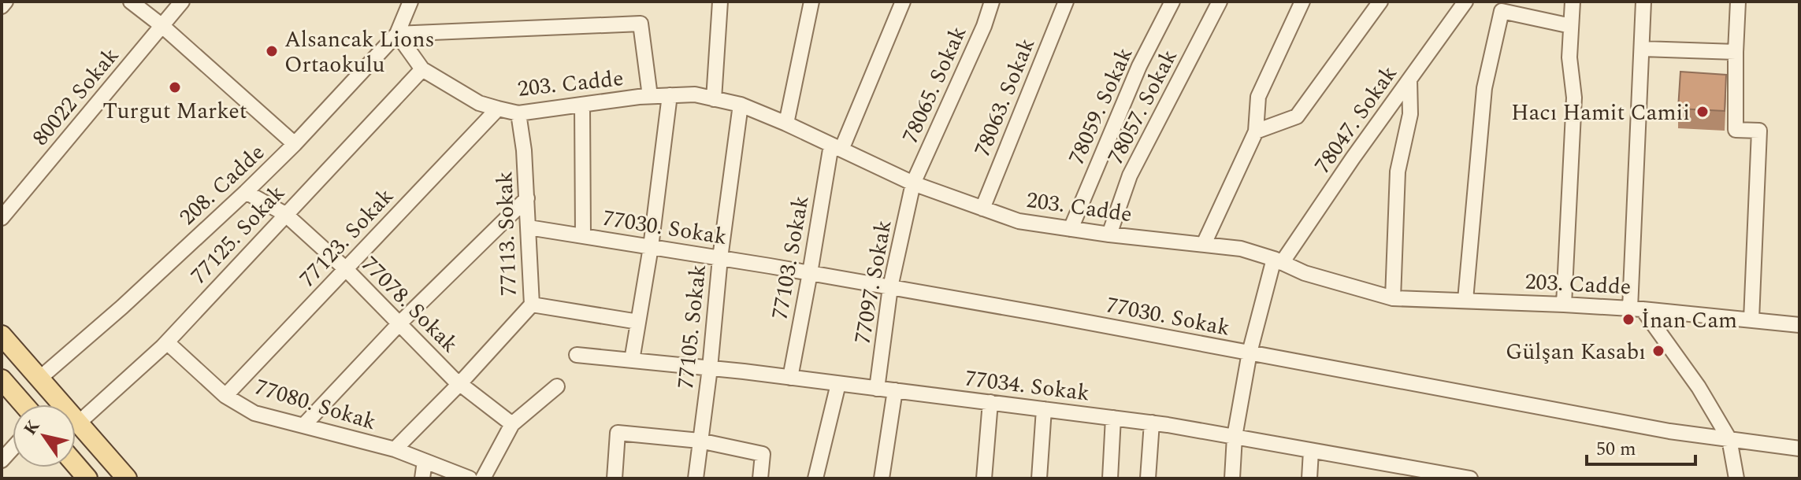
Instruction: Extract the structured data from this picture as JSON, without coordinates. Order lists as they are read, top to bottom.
{
  "streets": {
    "street": [
      "203. Cadde",
      "78065. Sokak",
      "80022 Sokak",
      "78063. Sokak",
      "78059. Sokak",
      "78057. Sokak",
      "78047. Sokak",
      "208. Cadde",
      "77030. Sokak",
      "77125. Sokak",
      "77113. Sokak",
      "77123. Sokak",
      "77103. Sokak",
      "77097. Sokak",
      "77078. Sokak",
      "77105. Sokak",
      "77034. Sokak",
      "77080. Sokak"
    ]
  },
  "crossings": [
    ["203. Cadde", "78065. Sokak"],
    ["203. Cadde", "78063. Sokak"],
    ["203. Cadde", "78059. Sokak"],
    ["203. Cadde", "78057. Sokak"],
    ["203. Cadde", "78047. Sokak"],
    ["203. Cadde", "208. Cadde"],
    ["203. Cadde", "77125. Sokak"],
    ["203. Cadde", "77113. Sokak"],
    ["203. Cadde", "77123. Sokak"],
    ["203. Cadde", "77103. Sokak"],
    ["203. Cadde", "77097. Sokak"],
    ["203. Cadde", "77105. Sokak"],
    ["78065. Sokak", "77097. Sokak"],
    ["78047. Sokak", "77030. Sokak"],
    ["78047. Sokak", "77034. Sokak"],
    ["208. Cadde", "77078. Sokak"],
    ["77030. Sokak", "77113. Sokak"],
    ["77030. Sokak", "77103. Sokak"],
    ["77030. Sokak", "77097. Sokak"],
    ["77030. Sokak", "77105. Sokak"],
    ["77125. Sokak", "77078. Sokak"],
    ["77125. Sokak", "77080. Sokak"],
    ["77113. Sokak", "77078. Sokak"],
    ["77113. Sokak", "77080. Sokak"],
    ["77123. Sokak", "77078. Sokak"],
    ["77123. Sokak", "77080. Sokak"],
    ["77103. Sokak", "77034. Sokak"],
    ["77097. Sokak", "77034. Sokak"],
    ["77105. Sokak", "77034. Sokak"]
  ],
  "places": [
    "Alsancak Lions Ortaokulu",
    "Turgut Market",
    "Hacı Hamit Camii",
    "İnan Cam",
    "Gülşan Kasabı"
  ],
  "scale_bar": "50 m",
  "north": "top left"
}
